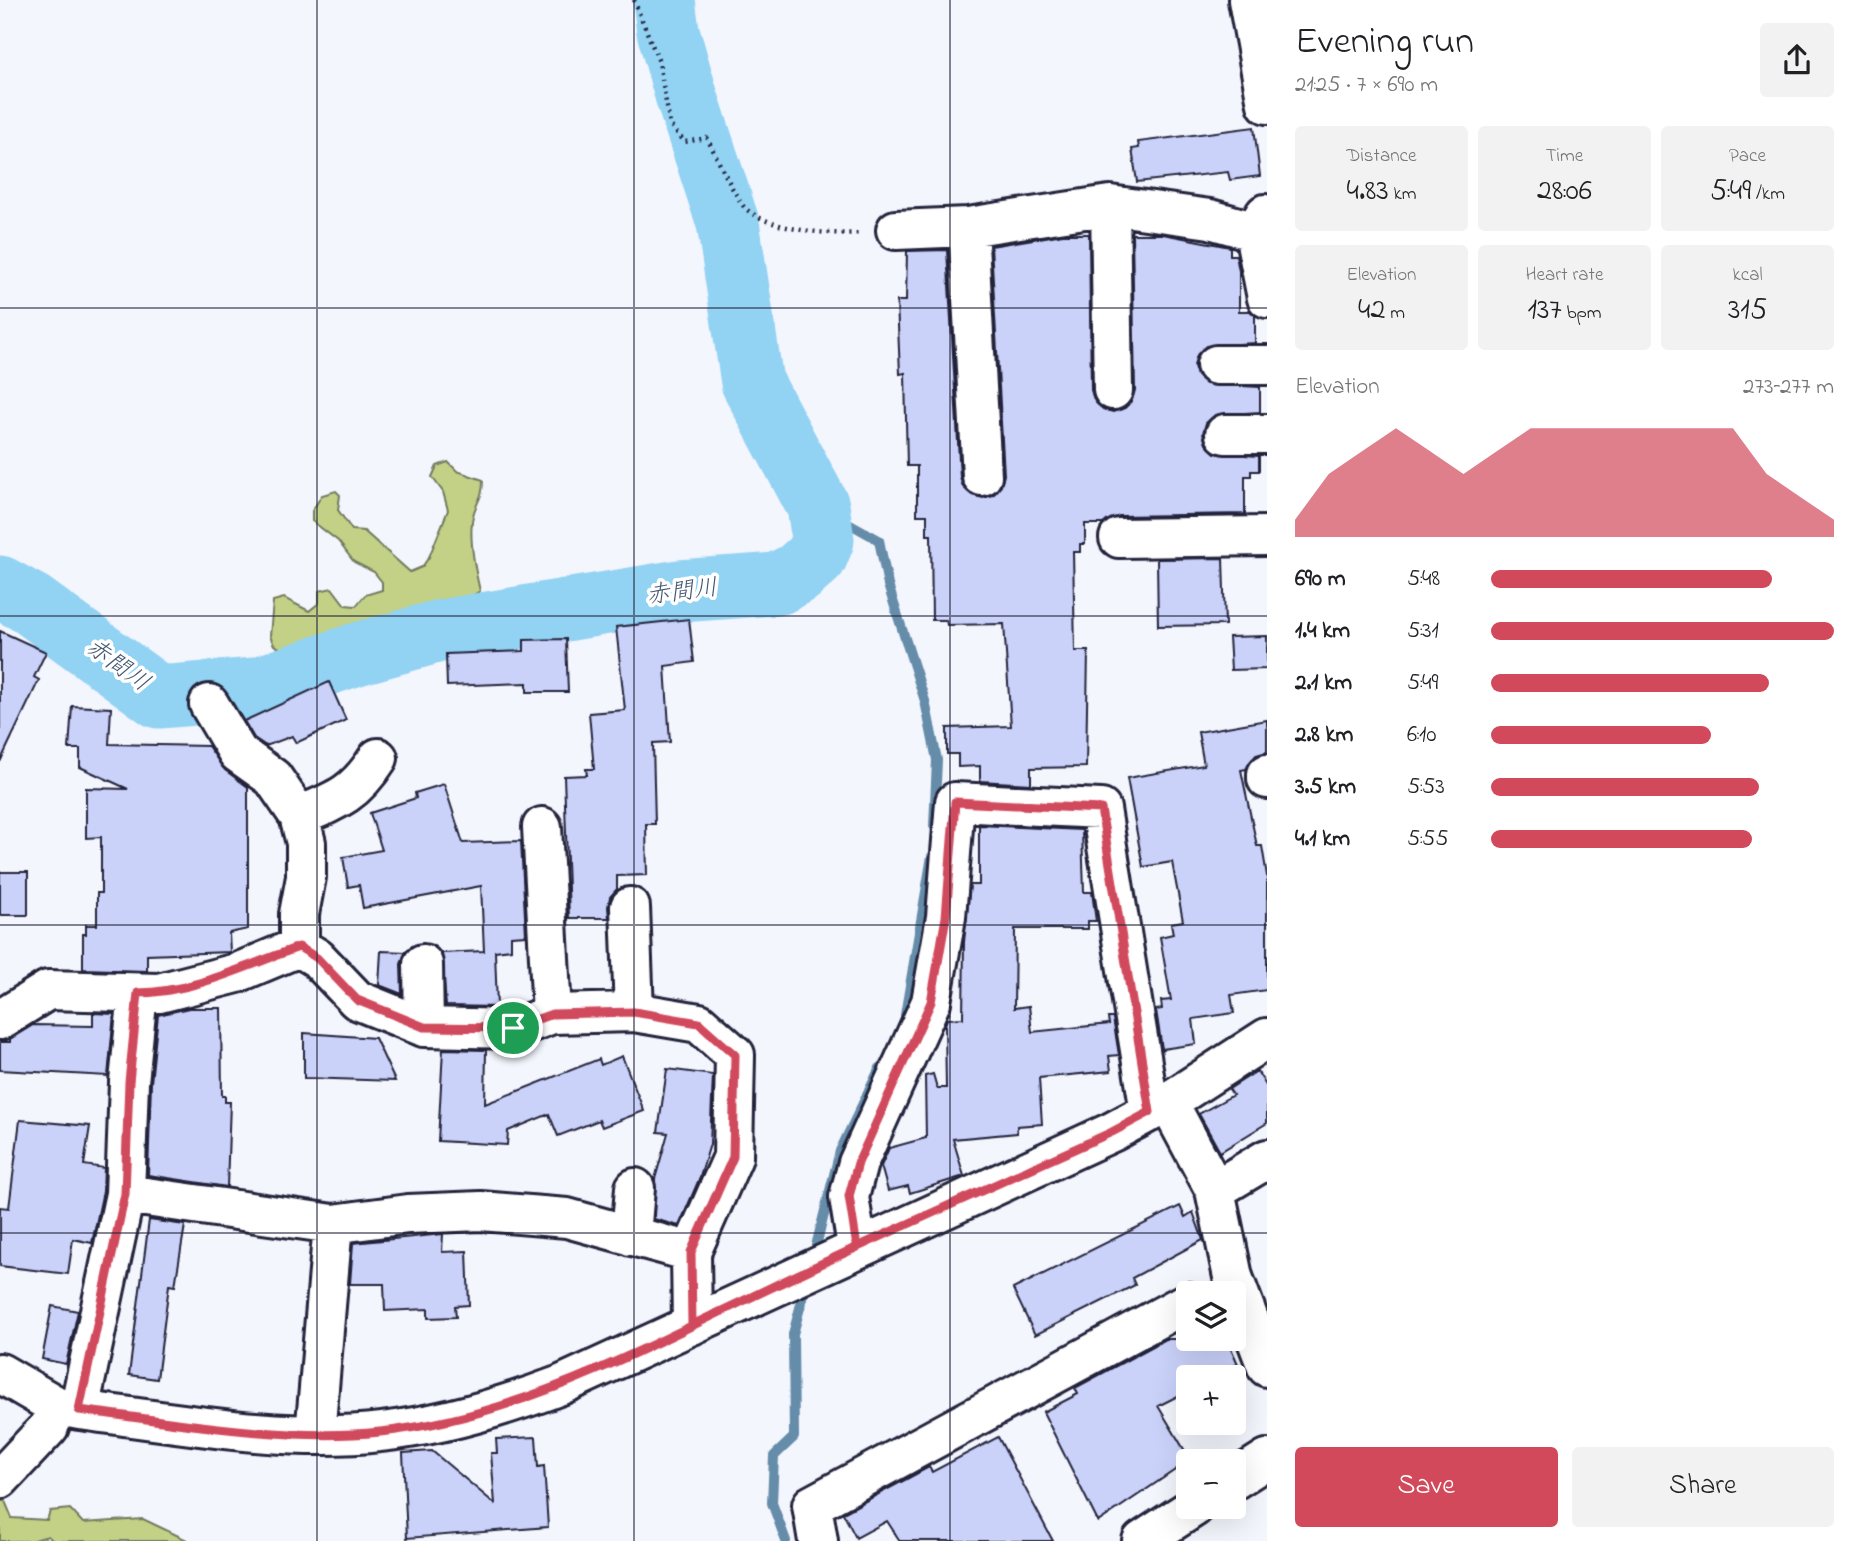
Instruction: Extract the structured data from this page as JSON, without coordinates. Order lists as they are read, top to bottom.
{
  "water": ["赤間川"],
  "page": {
    "heading": ["Evening run", "21:25 · 7 × 690 m"],
    "stats": [
      ["Distance", "4.83 km"],
      ["Time", "28:06"],
      ["Pace", "5:49 /km"],
      ["Elevation", "42 m"],
      ["Heart rate", "137 bpm"],
      ["kcal", "315"]
    ],
    "chart": ["Elevation", "273–277 m"],
    "list": [
      {
        "name": "690 m",
        "note": "5:48"
      },
      {
        "name": "1.4 km",
        "note": "5:31"
      },
      {
        "name": "2.1 km",
        "note": "5:49"
      },
      {
        "name": "2.8 km",
        "note": "6:10"
      },
      {
        "name": "3.5 km",
        "note": "5:53"
      },
      {
        "name": "4.1 km",
        "note": "5:55"
      }
    ],
    "map_buttons": ["+", "−"],
    "buttons": ["Save", "Share"]
  }
}
